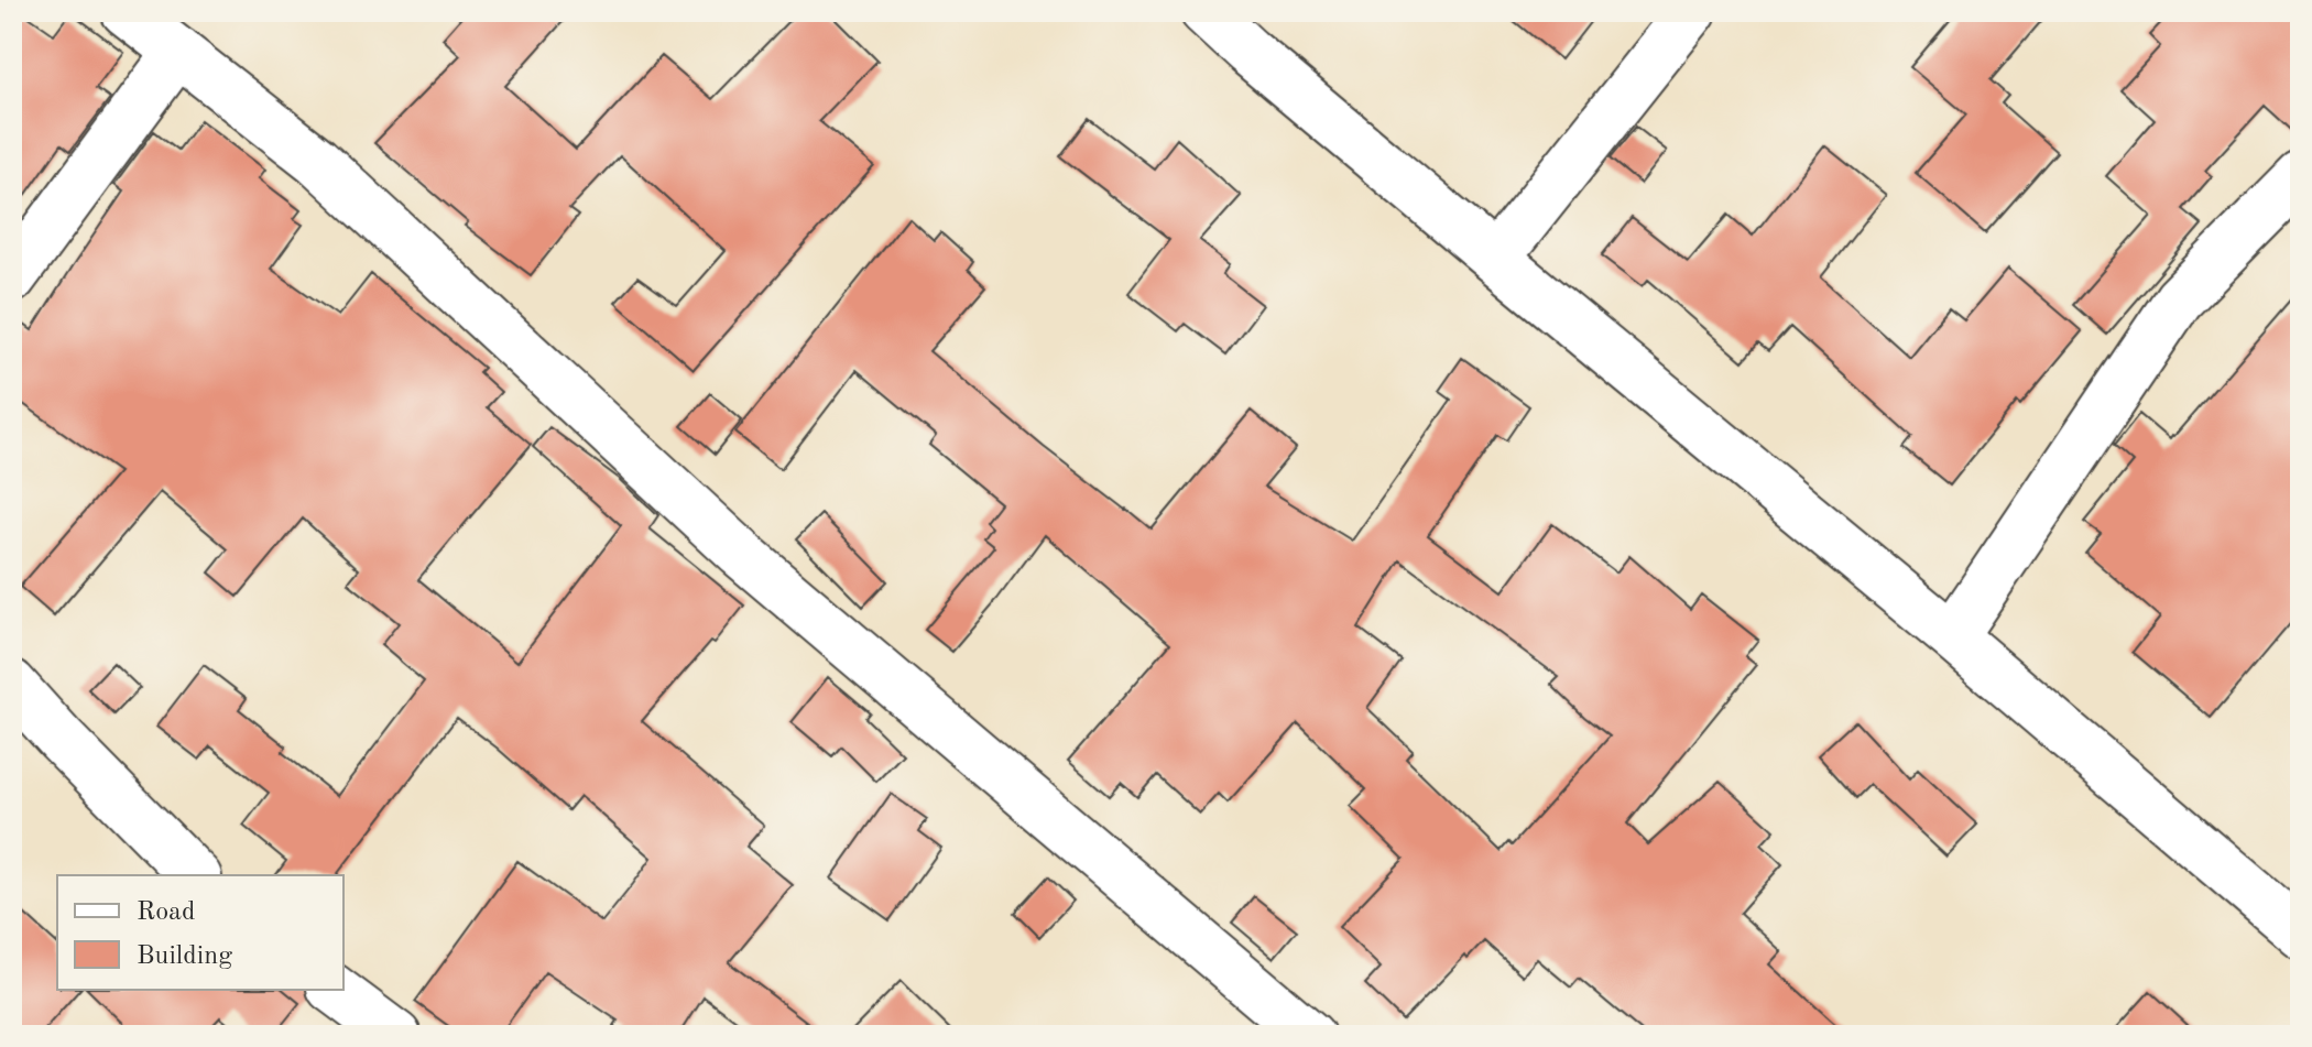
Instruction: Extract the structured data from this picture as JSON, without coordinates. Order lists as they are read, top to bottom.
{
  "legend": ["Road", "Building"]
}
